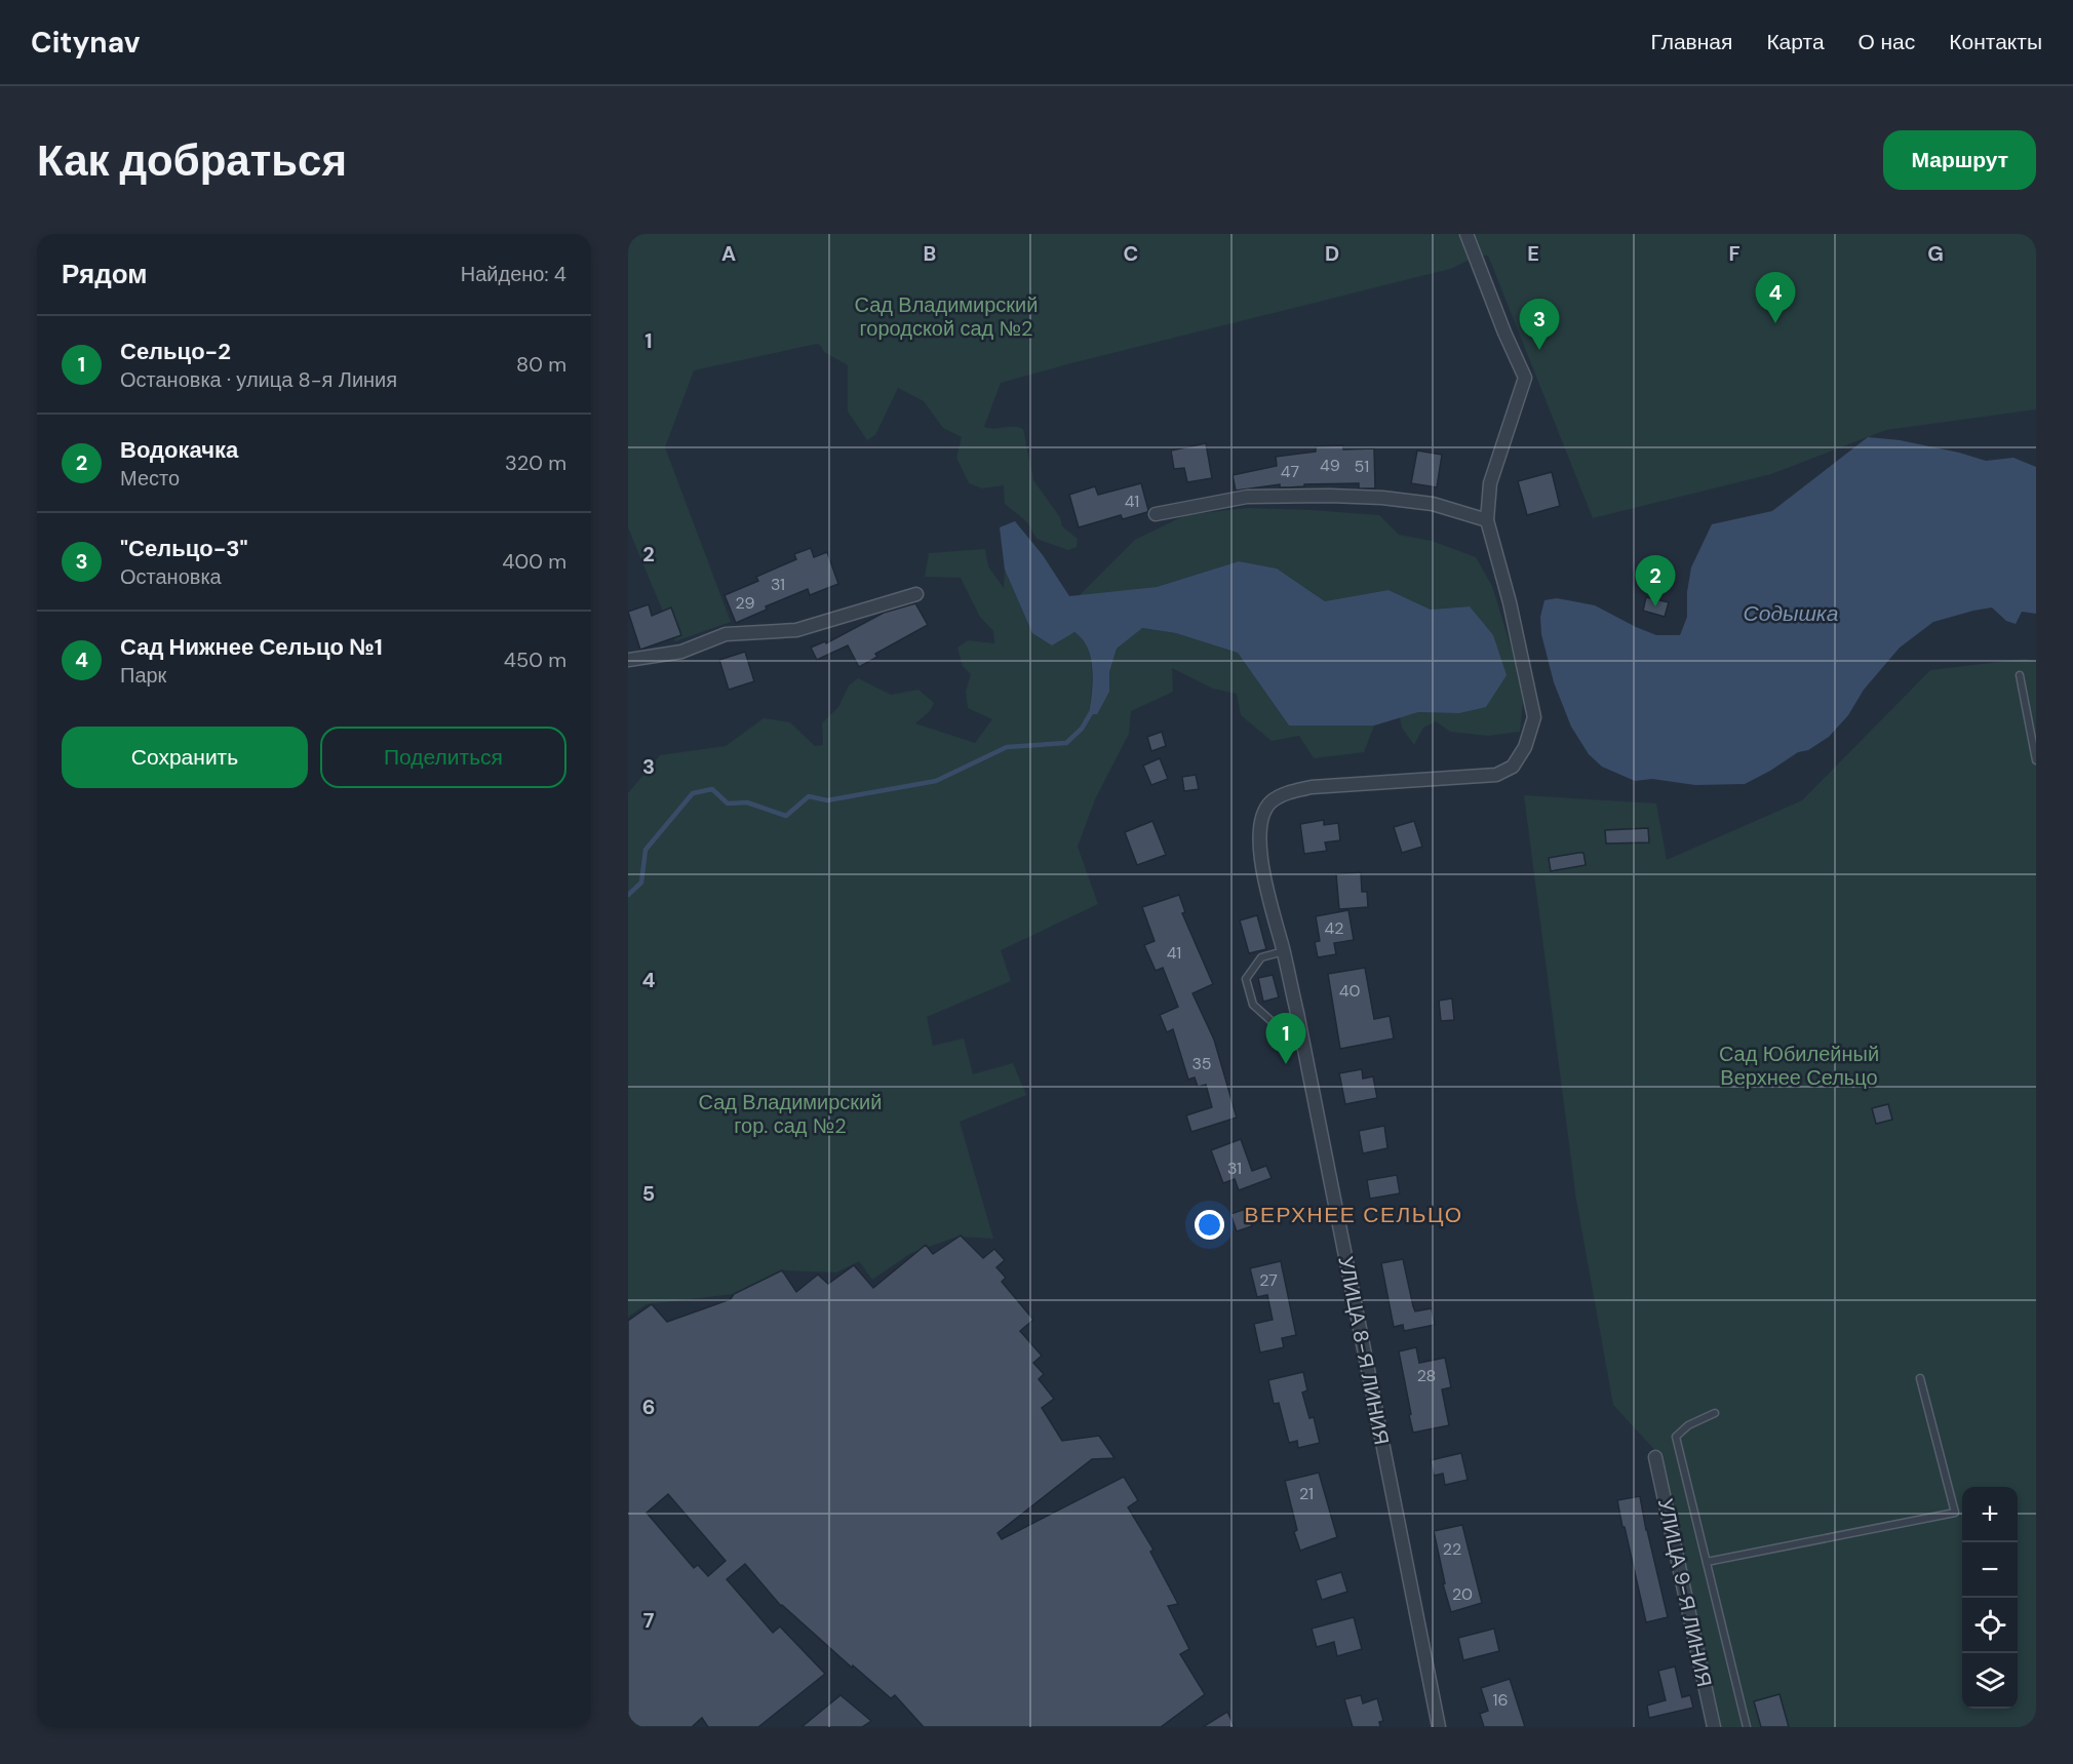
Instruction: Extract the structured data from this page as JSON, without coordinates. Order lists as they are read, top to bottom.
{
  "streets": {
    "street": ["УЛИЦА 8-Я ЛИНИЯ", "УЛИЦА 9-Я ЛИНИЯ"]
  },
  "districts": ["ВЕРХНЕЕ СЕЛЬЦО"],
  "water": ["Содышка"],
  "parks": ["Сад Владимирский городской сад №2", "Сад Юбилейный Верхнее Сельцо", "Сад Владимирский гор. сад №2"],
  "house_numbers": [
    "49",
    "51",
    "47",
    "41",
    "31",
    "29",
    "42",
    "41",
    "40",
    "35",
    "31",
    "27",
    "28",
    "21",
    "22",
    "20",
    "16"
  ],
  "page": {
    "header": "Citynav",
    "nav": [
      "Главная",
      "Карта",
      "О нас",
      "Контакты"
    ],
    "buttons": [
      "Маршрут",
      ["Сохранить", "Поделиться"]
    ],
    "title": "Как добраться",
    "heading": ["Рядом", "Найдено: 4"],
    "pins": [
      "4",
      "3",
      "2",
      "1"
    ],
    "list": [
      {
        "mark": "1",
        "name": "Сельцо-2",
        "note": "Остановка · улица 8-я Линия",
        "value": "80 m"
      },
      {
        "mark": "2",
        "name": "Водокачка",
        "note": "Место",
        "value": "320 m"
      },
      {
        "mark": "3",
        "name": "\"Сельцо-3\"",
        "note": "Остановка",
        "value": "400 m"
      },
      {
        "mark": "4",
        "name": "Сад Нижнее Сельцо №1",
        "note": "Парк",
        "value": "450 m"
      }
    ],
    "map_buttons": ["+", "−"]
  },
  "grid": {
    "columns": [
      "A",
      "B",
      "C",
      "D",
      "E",
      "F",
      "G"
    ],
    "rows": [
      "1",
      "2",
      "3",
      "4",
      "5",
      "6",
      "7"
    ]
  }
}
